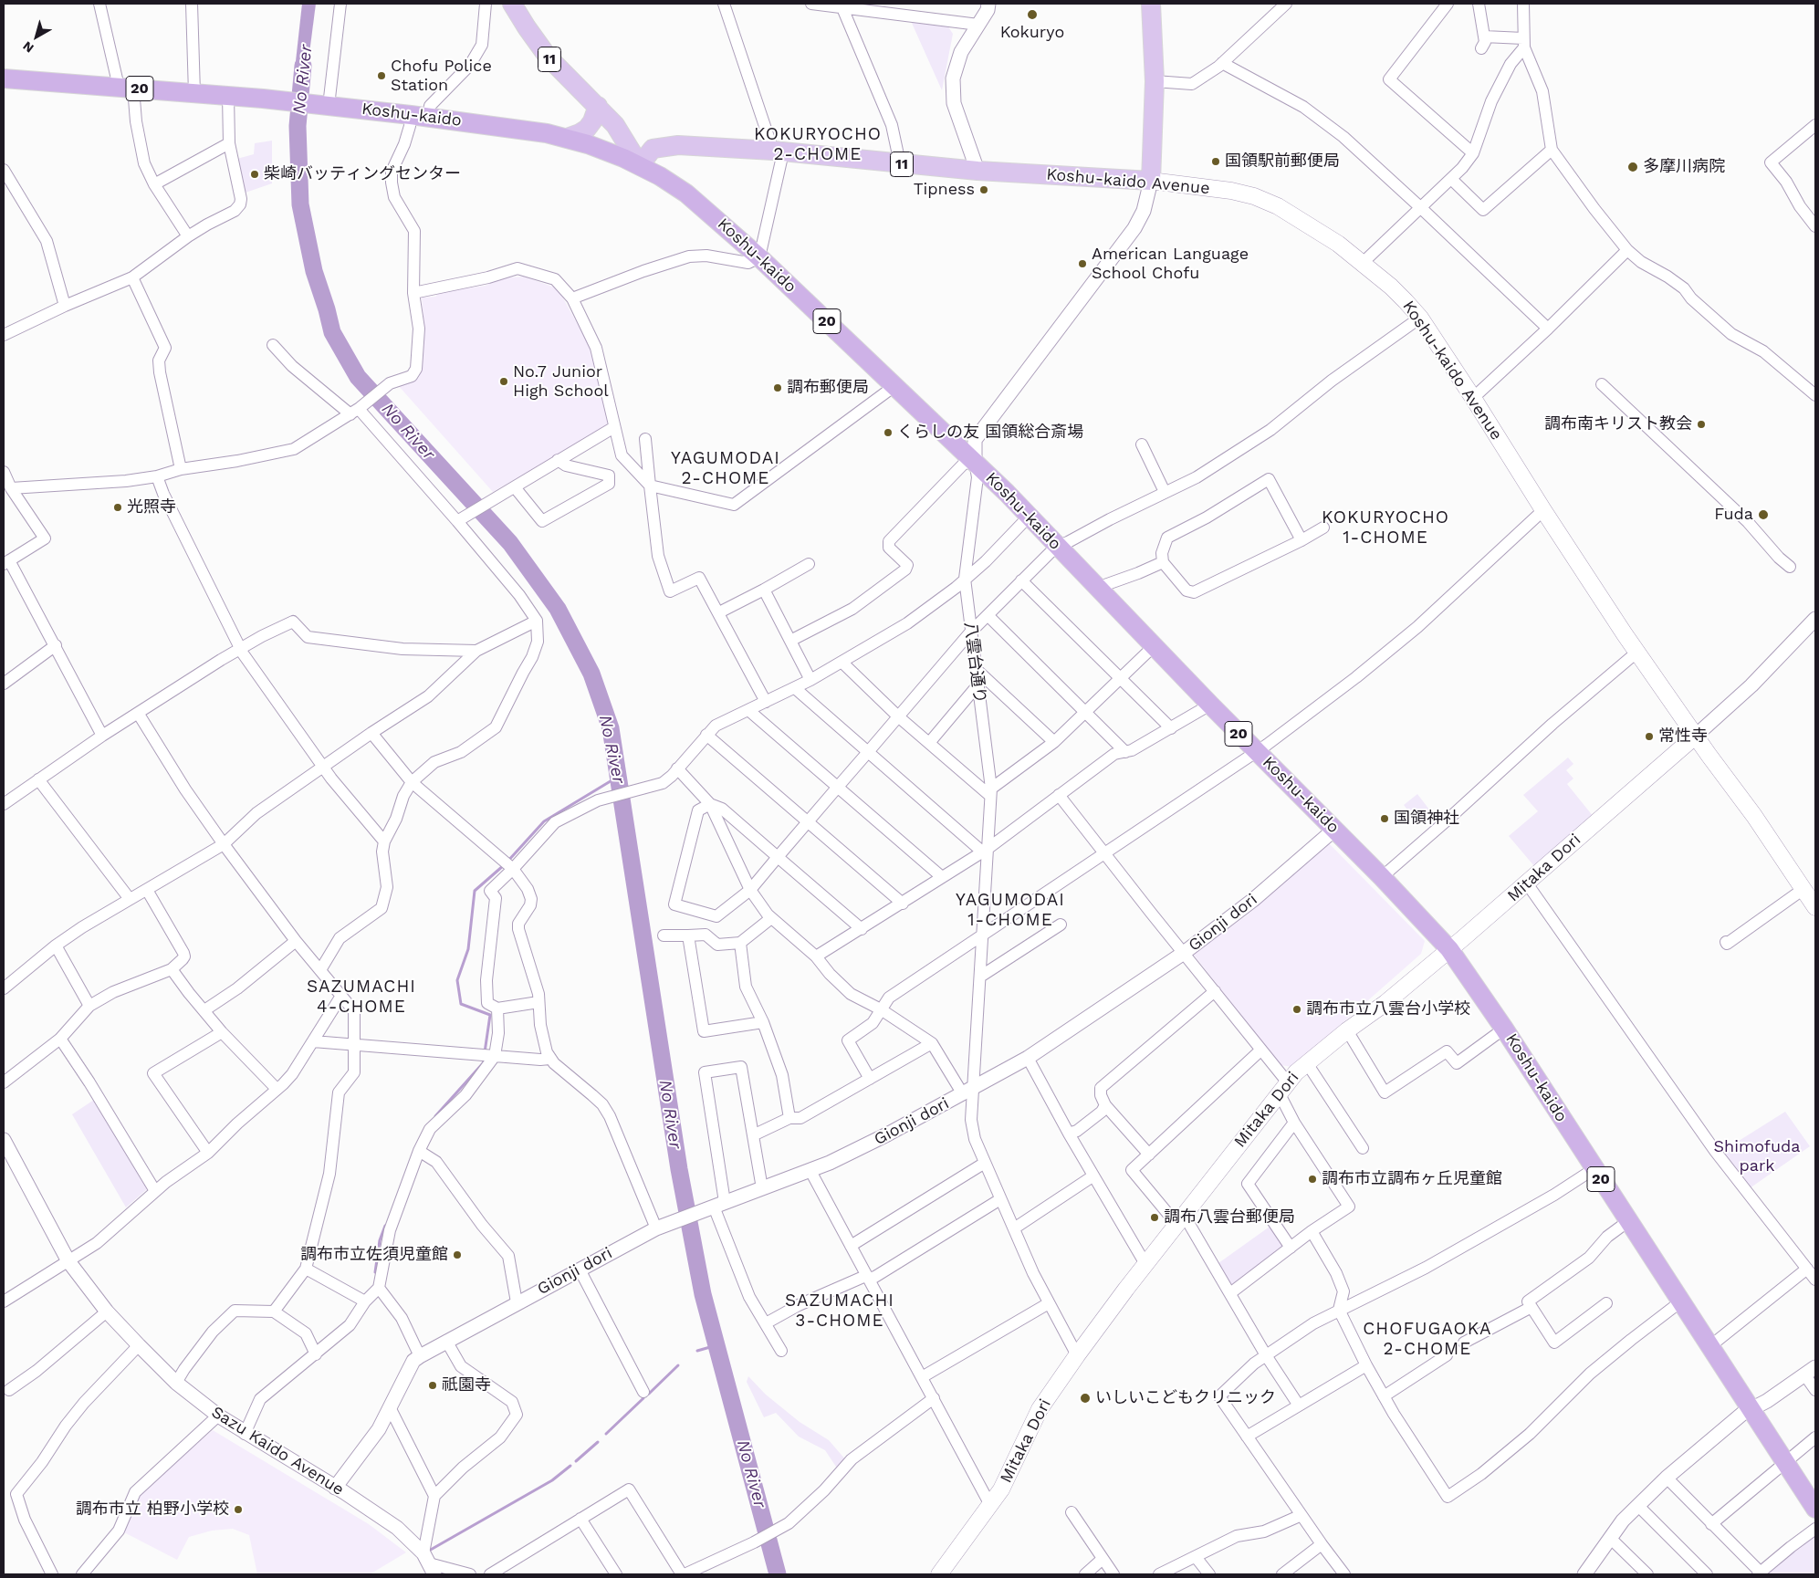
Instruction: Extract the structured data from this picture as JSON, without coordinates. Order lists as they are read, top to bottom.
{
  "streets": {
    "highway": ["20", "Koshu-kaido"],
    "main road": ["11", "Koshu-kaido Avenue", "Mitaka Dori"],
    "street": ["八雲台通り", "Gionji dori", "Sazu Kaido Avenue"]
  },
  "crossings": [
    ["11", "Koshu-kaido"],
    ["11", "Koshu-kaido Avenue"],
    ["20", "Koshu-kaido"],
    ["Koshu-kaido", "Koshu-kaido Avenue"],
    ["Koshu-kaido", "八雲台通り"],
    ["Koshu-kaido", "Mitaka Dori"],
    ["Koshu-kaido", "Gionji dori"],
    ["Koshu-kaido Avenue", "Mitaka Dori"],
    ["八雲台通り", "Mitaka Dori"],
    ["八雲台通り", "Gionji dori"]
  ],
  "districts": [
    "KOKURYOCHO 2-CHOME",
    "YAGUMODAI 2-CHOME",
    "KOKURYOCHO 1-CHOME",
    "YAGUMODAI 1-CHOME",
    "SAZUMACHI 4-CHOME",
    "SAZUMACHI 3-CHOME",
    "CHOFUGAOKA 2-CHOME"
  ],
  "water": ["No River"],
  "parks": ["Shimofuda park"],
  "places": [
    "Kokuryo",
    "Chofu Police Station",
    "国領駅前郵便局",
    "多摩川病院",
    "柴崎バッティングセンター",
    "Tipness",
    "American Language School Chofu",
    "No.7 Junior High School",
    "調布郵便局",
    "調布南キリスト教会",
    "くらしの友 国領総合斎場",
    "光照寺",
    "Fuda",
    "常性寺",
    "国領神社",
    "調布市立八雲台小学校",
    "調布市立調布ヶ丘児童館",
    "調布八雲台郵便局",
    "調布市立佐須児童館",
    "祇園寺",
    "いしいこどもクリニック",
    "調布市立 柏野小学校"
  ],
  "north": "bottom left"
}
